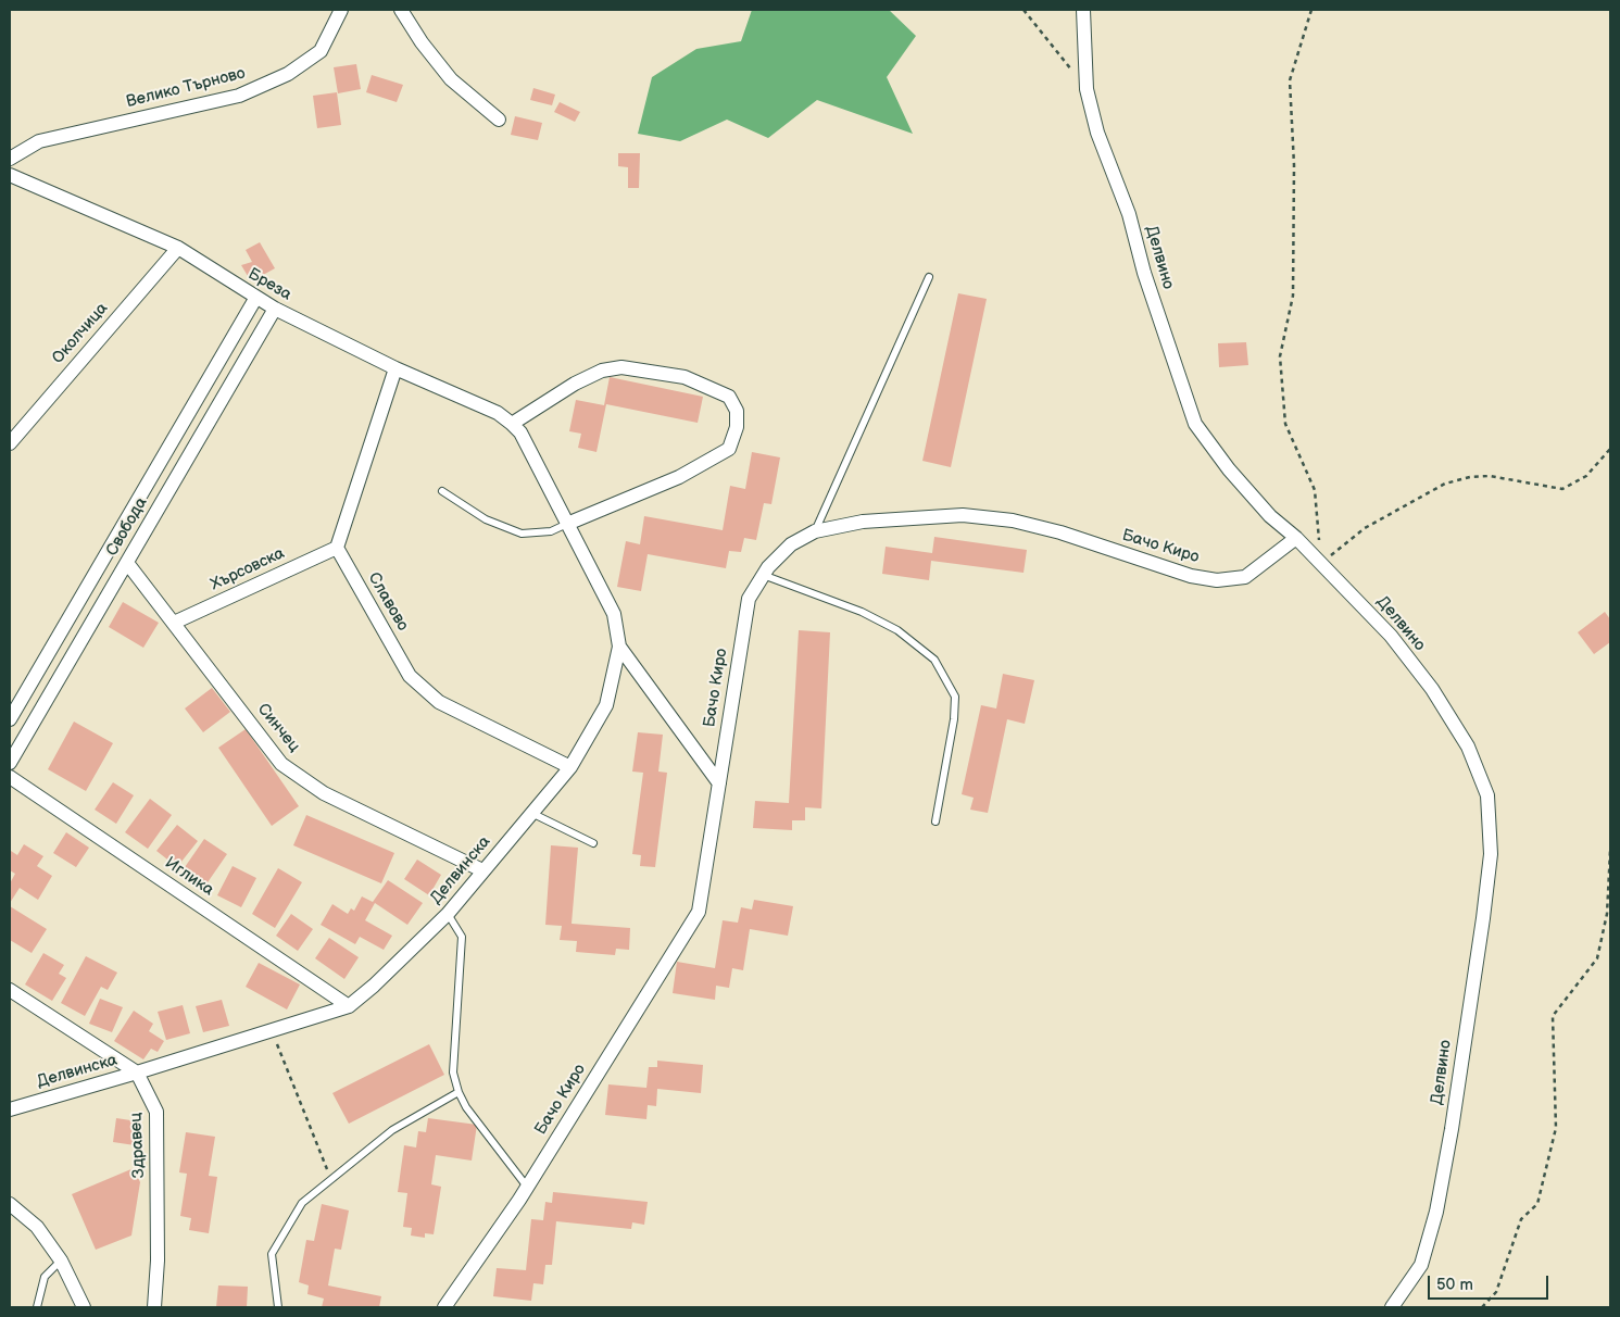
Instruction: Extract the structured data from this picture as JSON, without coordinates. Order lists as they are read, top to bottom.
{
  "streets": {
    "street": [
      "Велико Търново",
      "Делвино",
      "Бреза",
      "Околчица",
      "Свобода",
      "Бачо Киро",
      "Хърсовска",
      "Славово",
      "Синчец",
      "Делвинска",
      "Иглика",
      "Здравец"
    ]
  },
  "crossings": [
    ["Делвино", "Бачо Киро"],
    ["Бреза", "Околчица"],
    ["Бреза", "Свобода"],
    ["Бреза", "Делвинска"],
    ["Свобода", "Синчец"],
    ["Хърсовска", "Славово"],
    ["Хърсовска", "Синчец"],
    ["Славово", "Делвинска"],
    ["Синчец", "Делвинска"],
    ["Делвинска", "Иглика"],
    ["Делвинска", "Здравец"]
  ],
  "scale_bar": "50 m"
}
